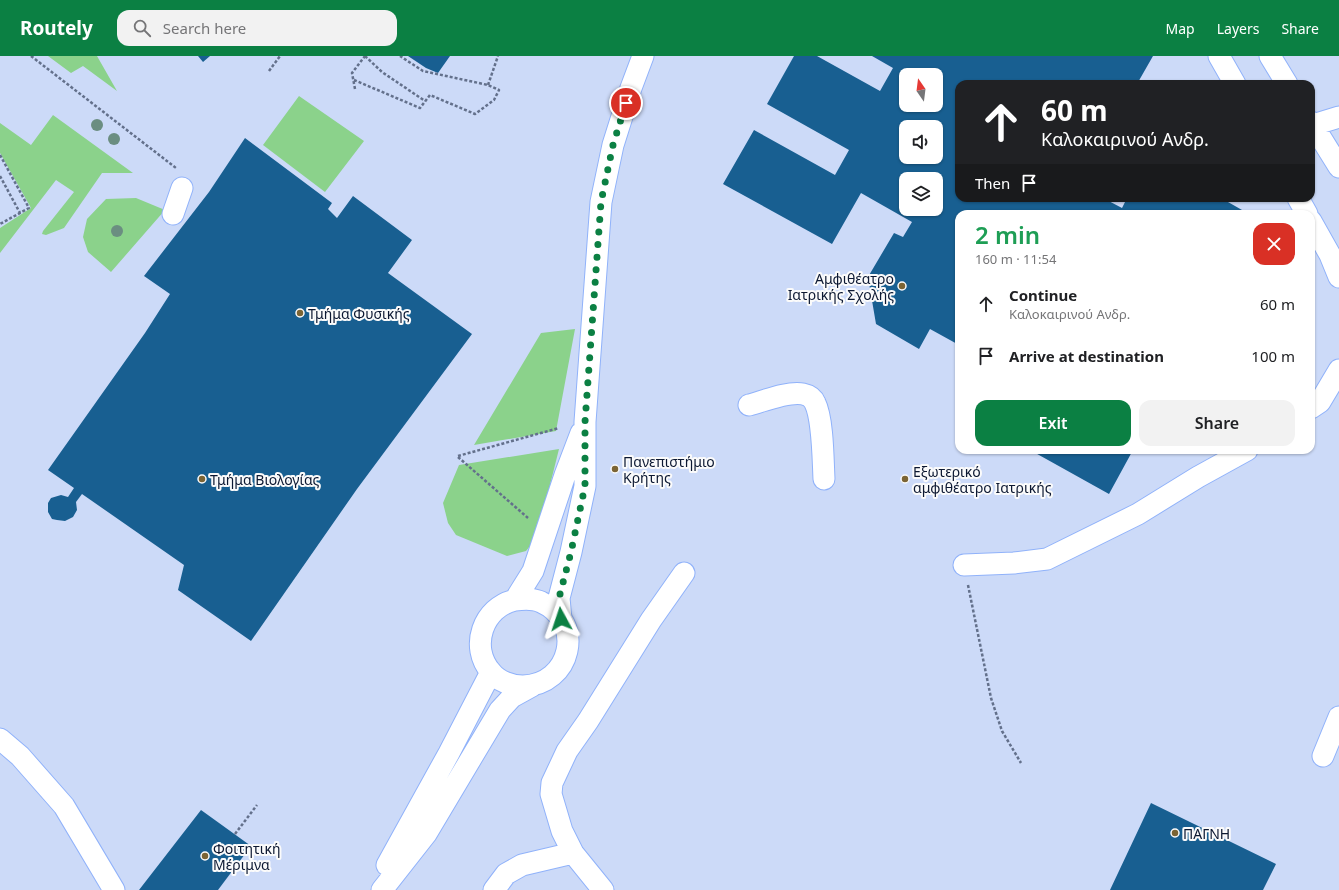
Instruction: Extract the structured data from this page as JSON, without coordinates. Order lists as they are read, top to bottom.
{
  "places": [
    "Αμφιθέατρο Ιατρικής Σχολής",
    "Τμήμα Φυσικής",
    "Πανεπιστήμιο Κρήτης",
    "Τμήμα Βιολογίας",
    "Εξωτερικό αμφιθέατρο Ιατρικής",
    "ΠΑΓΝΗ",
    "Φοιτητική Μέριμνα"
  ],
  "north": "top",
  "page": {
    "header": "Routely",
    "search": "Search here",
    "nav": ["Map", "Layers", "Share"],
    "turn": ["60 m", "Καλοκαιρινού Ανδρ."],
    "then": "Then",
    "heading": ["2 min", "160 m · 11:54"],
    "list": [
      {
        "name": "Continue",
        "note": "Καλοκαιρινού Ανδρ.",
        "value": "60 m"
      },
      {
        "name": "Arrive at destination",
        "value": "100 m"
      }
    ],
    "buttons": ["Exit", "Share"]
  }
}
